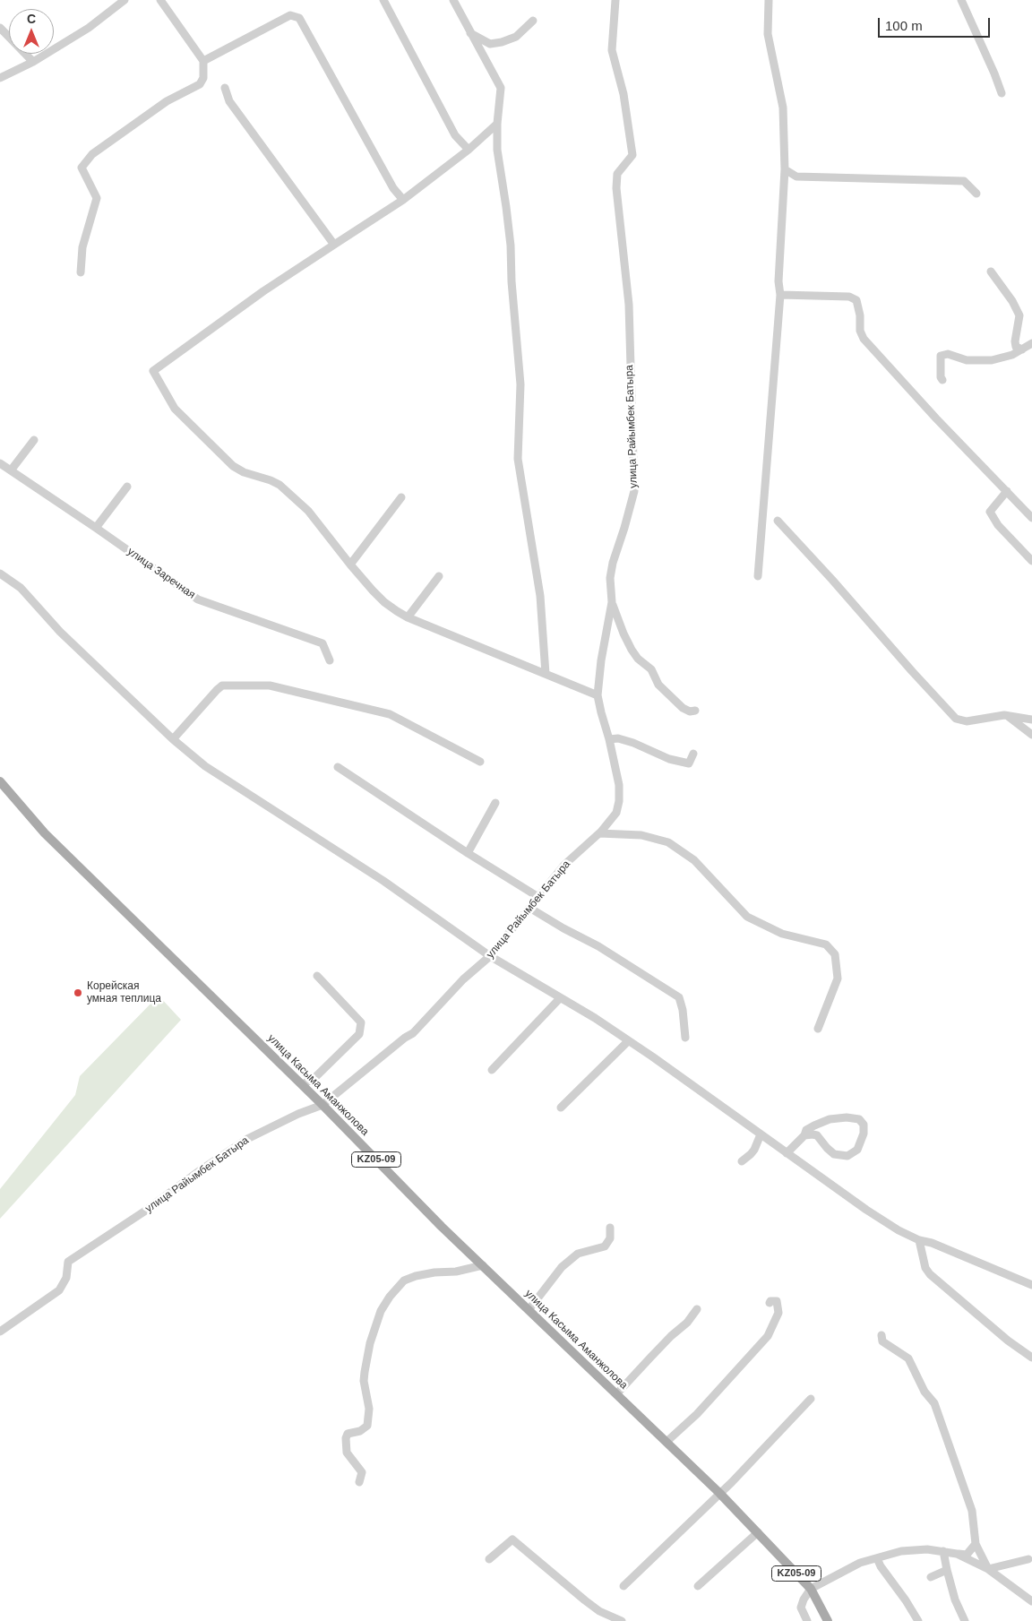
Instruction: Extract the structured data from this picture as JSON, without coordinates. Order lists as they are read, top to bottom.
{
  "streets": {
    "main road": ["улица Касыма Аманжолова", "KZ05-09"],
    "street": ["улица Райымбек Батыра", "улица Заречная"]
  },
  "crossings": [
    ["улица Райымбек Батыра", "улица Касыма Аманжолова"],
    ["улица Касыма Аманжолова", "KZ05-09"]
  ],
  "places": ["Корейская умная теплица"],
  "scale_bar": "100 m",
  "north": "top"
}
